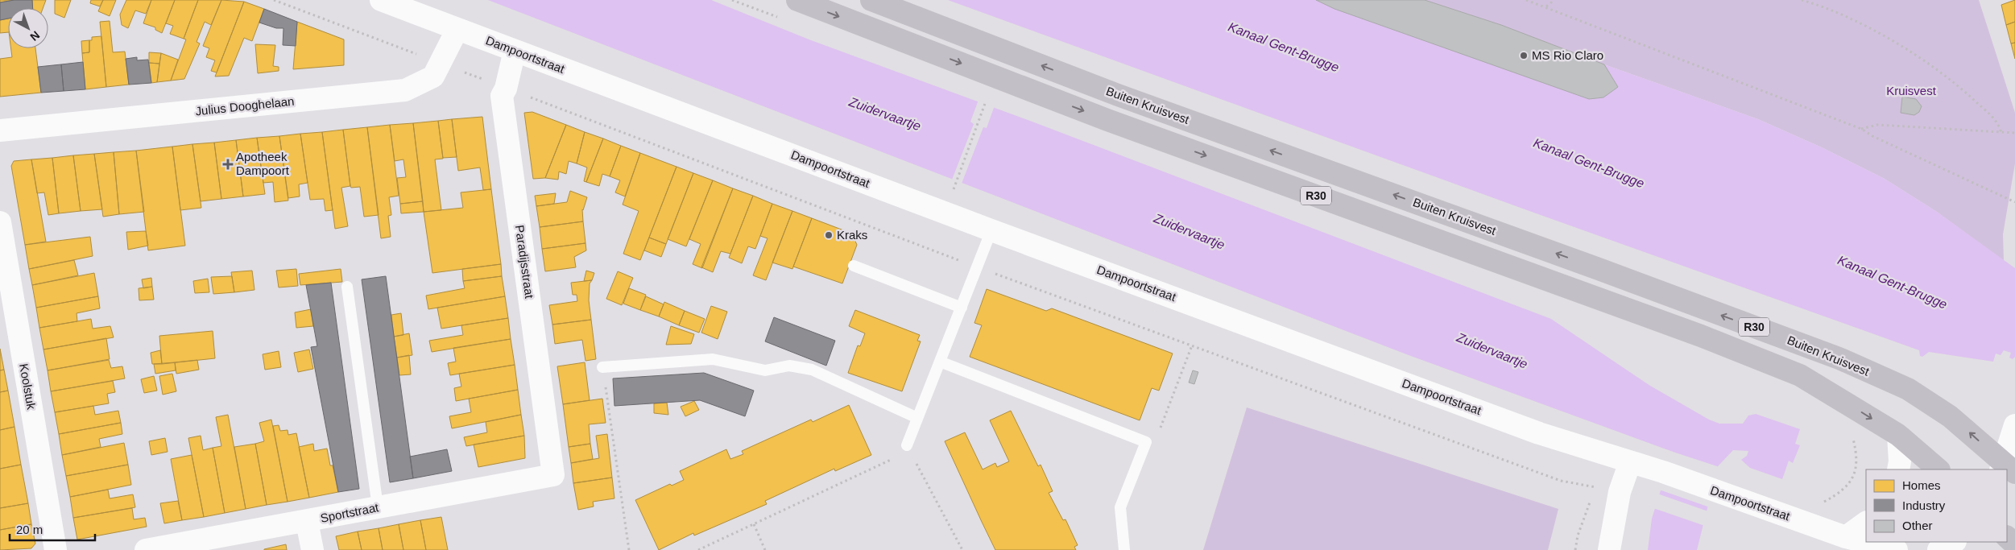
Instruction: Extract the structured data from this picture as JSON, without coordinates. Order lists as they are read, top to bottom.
{
  "streets": {
    "main road": ["Buiten Kruisvest", "R30"],
    "street": [
      "Dampoortstraat",
      "Julius Dooghelaan",
      "Paradijsstraat",
      "Koolstuk",
      "Sportstraat"
    ]
  },
  "crossings": [
    ["Dampoortstraat", "Julius Dooghelaan"],
    ["Dampoortstraat", "Paradijsstraat"],
    ["Paradijsstraat", "Sportstraat"]
  ],
  "water": ["Kanaal Gent-Brugge", "Zuidervaartje"],
  "parks": ["Kruisvest"],
  "places": {
    "other": ["MS Rio Claro", "Kraks"],
    "health": ["Apotheek Dampoort"]
  },
  "legend": ["Homes", "Industry", "Other"],
  "scale_bar": "20 m",
  "north": "bottom right"
}
